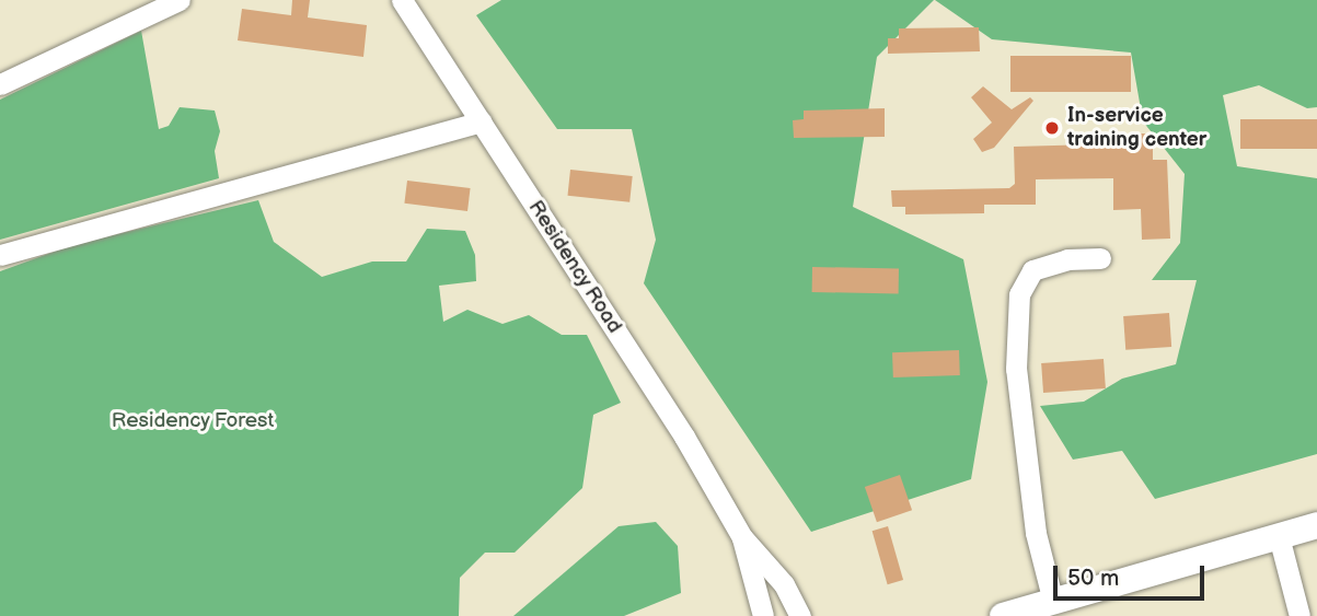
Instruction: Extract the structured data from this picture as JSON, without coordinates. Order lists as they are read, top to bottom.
{
  "streets": {
    "lane": ["Residency Road"]
  },
  "parks": ["Residency Forest"],
  "places": ["In-service training center"],
  "scale_bar": "50 m"
}
